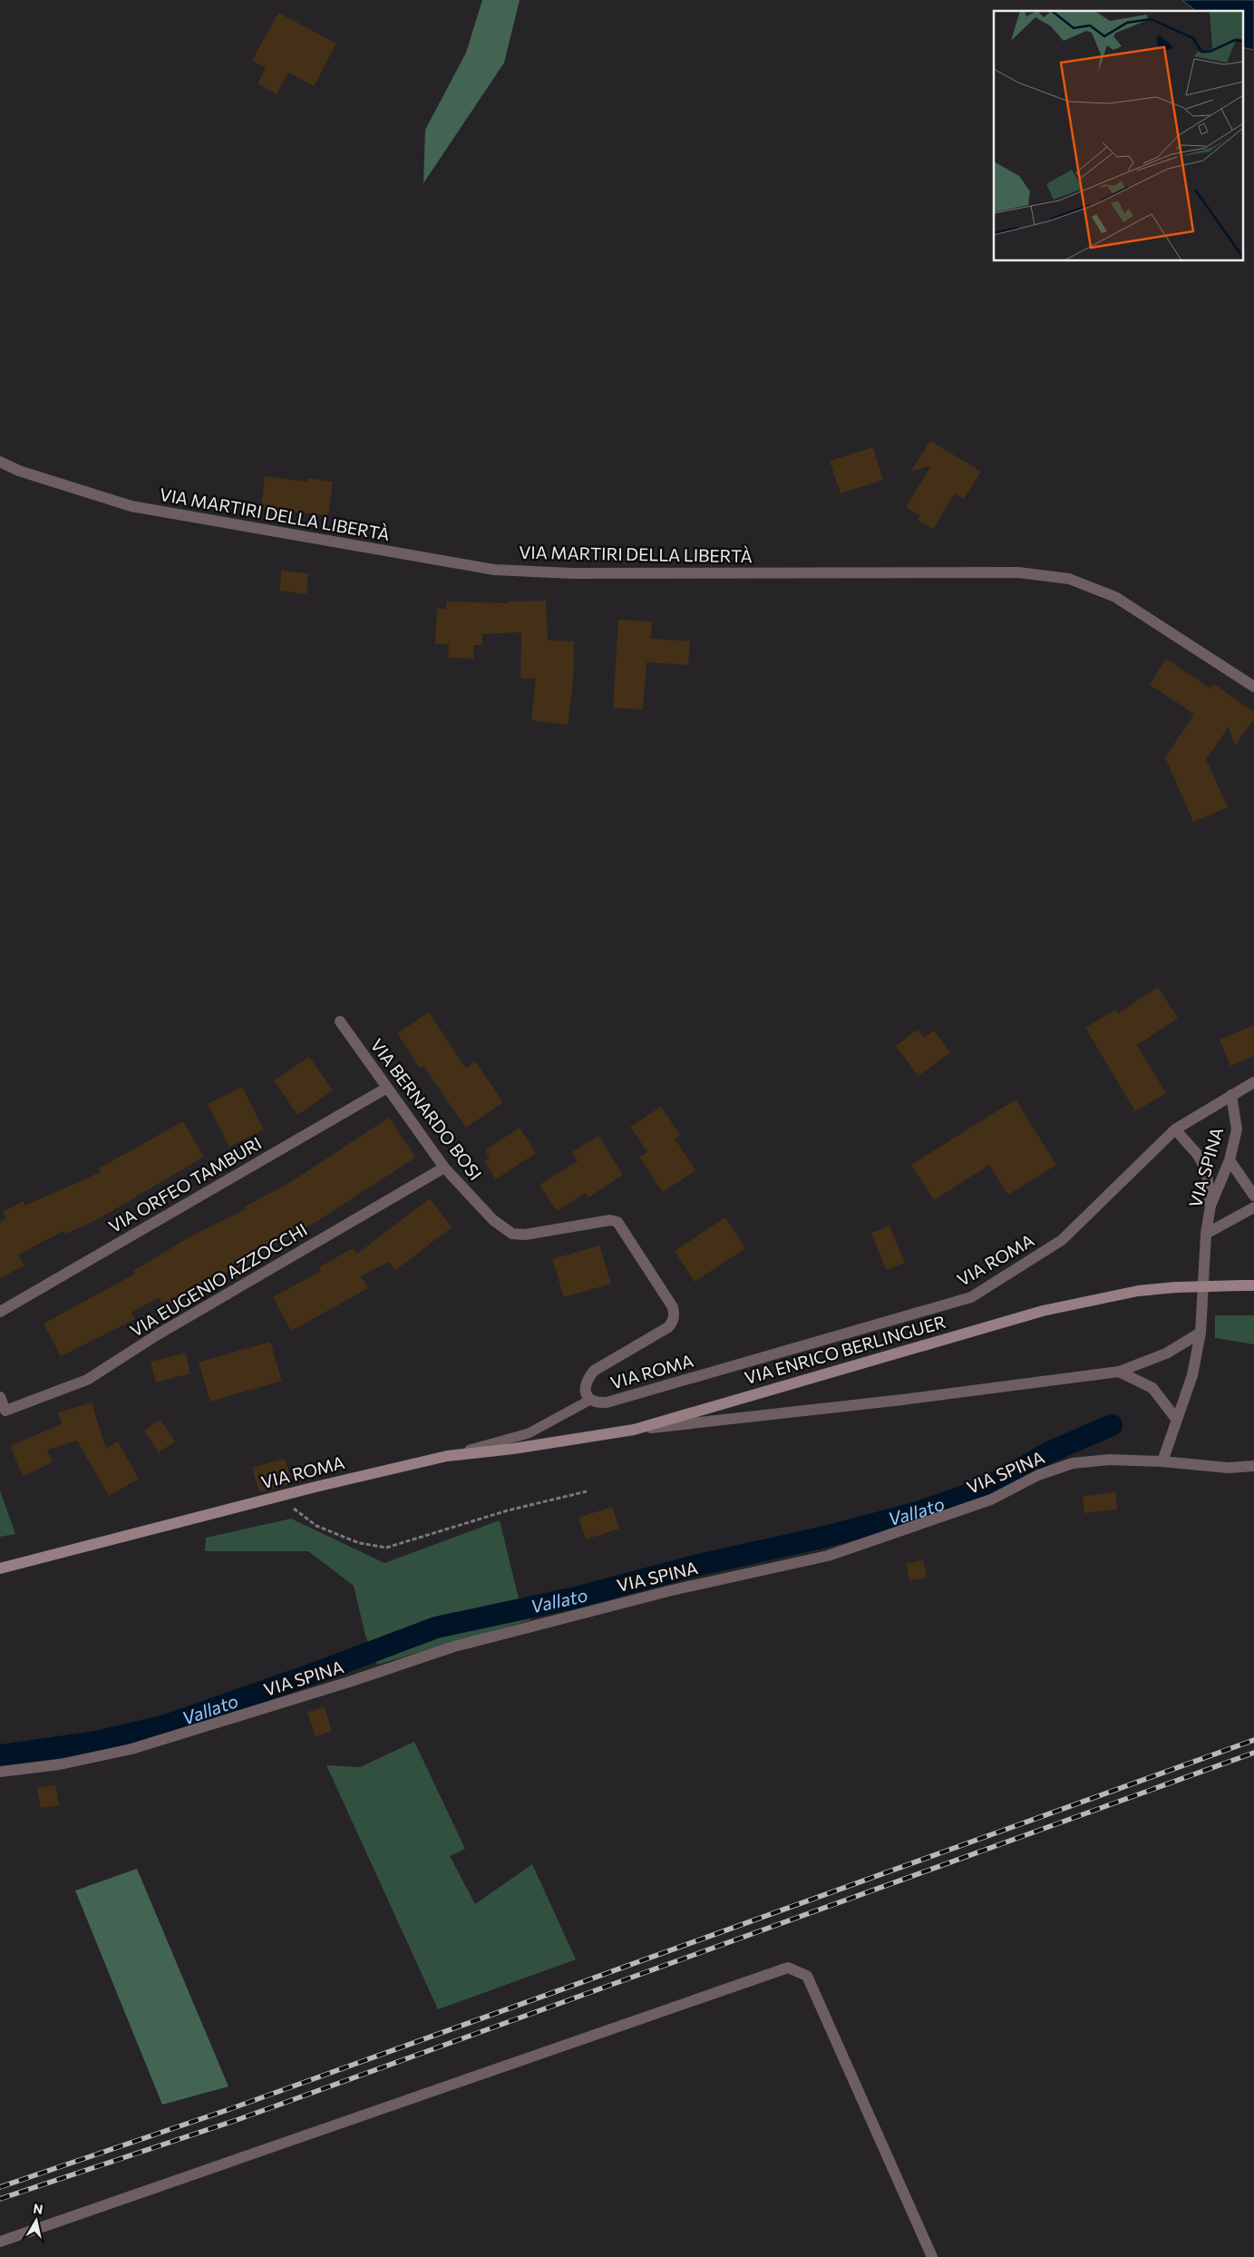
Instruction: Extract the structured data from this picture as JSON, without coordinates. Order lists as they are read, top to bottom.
{
  "streets": {
    "main road": ["VIA ROMA", "VIA ENRICO BERLINGUER"],
    "street": [
      "VIA MARTIRI DELLA LIBERTÀ",
      "VIA BERNARDO BOSI",
      "VIA SPINA",
      "VIA ORFEO TAMBURI",
      "VIA EUGENIO AZZOCCHI"
    ]
  },
  "crossings": [
    ["VIA BERNARDO BOSI", "VIA ORFEO TAMBURI"],
    ["VIA BERNARDO BOSI", "VIA ROMA"],
    ["VIA BERNARDO BOSI", "VIA EUGENIO AZZOCCHI"],
    ["VIA SPINA", "VIA ROMA"],
    ["VIA ROMA", "VIA ENRICO BERLINGUER"]
  ],
  "water": ["Vallato"],
  "north": "top"
}
